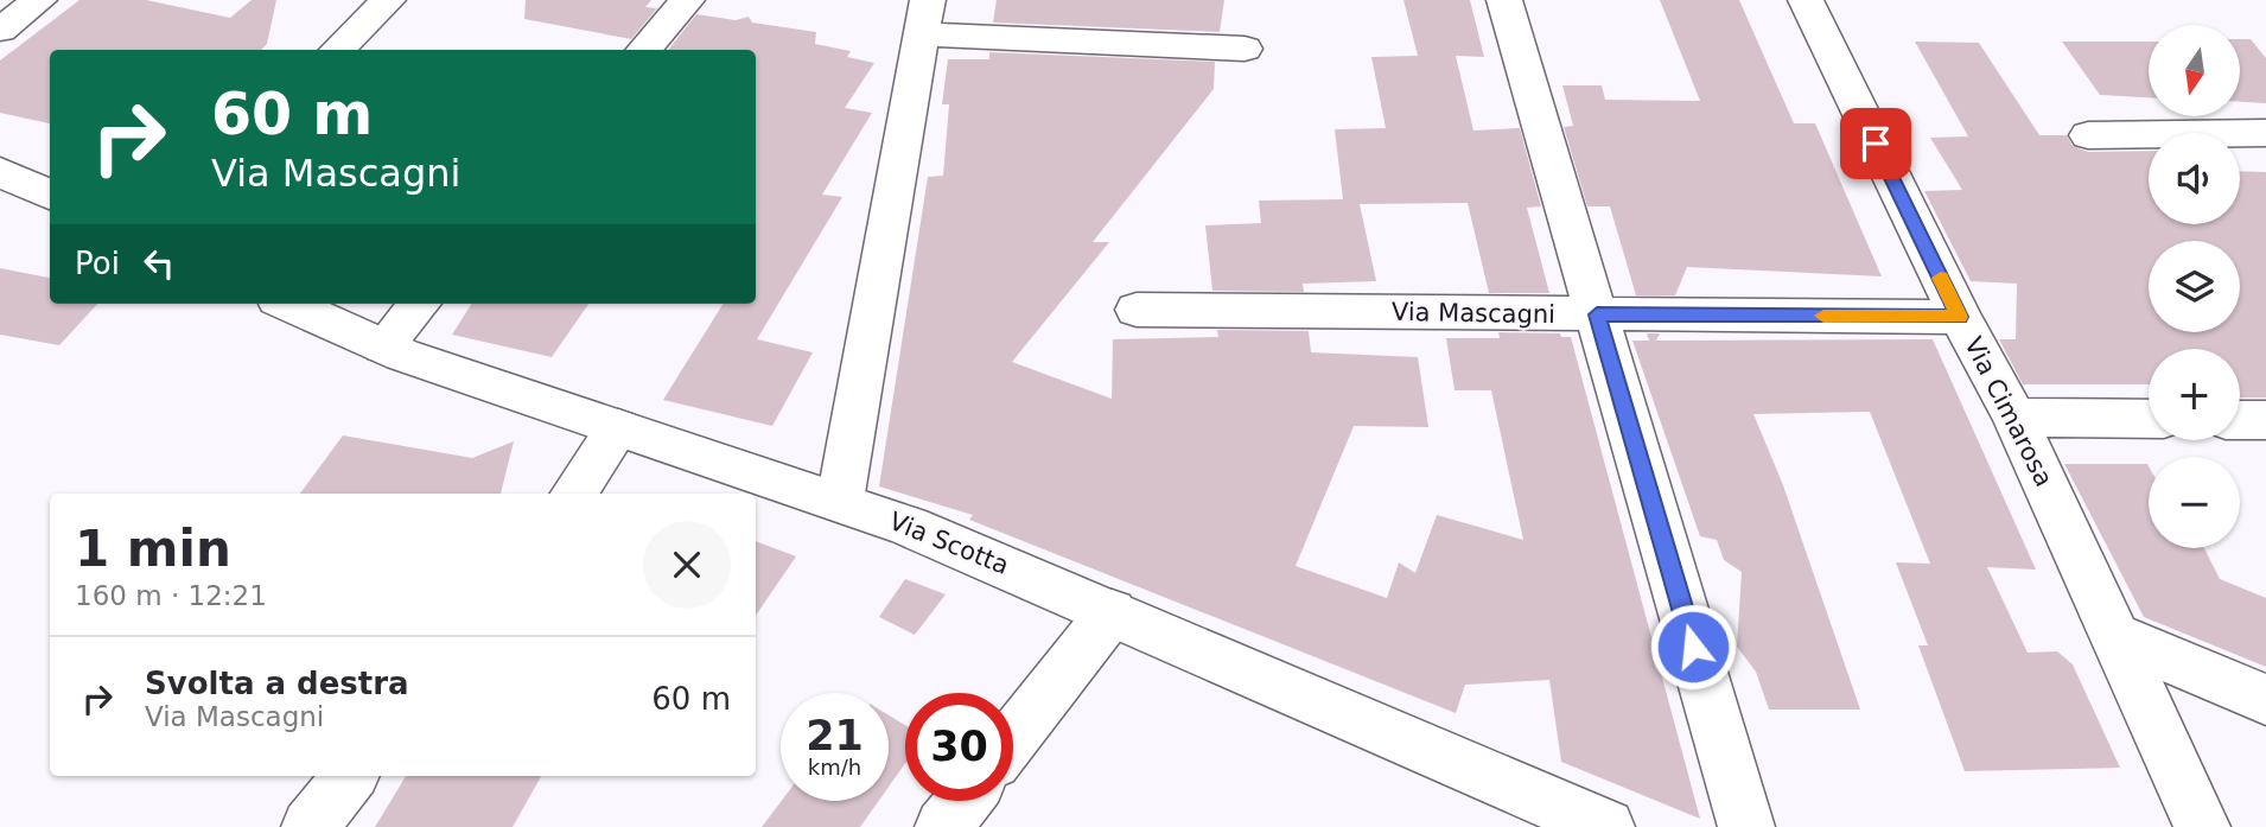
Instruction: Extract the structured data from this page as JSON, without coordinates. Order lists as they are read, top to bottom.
{
  "streets": {
    "street": ["Via Mascagni", "Via Cimarosa", "Via Scotta"]
  },
  "crossings": [
    ["Via Mascagni", "Via Cimarosa"]
  ],
  "north": "bottom",
  "page": {
    "map_buttons": ["+", "−"],
    "turn": ["60 m", "Via Mascagni"],
    "then": "Poi",
    "heading": ["1 min", "160 m · 12:21"],
    "list": [
      {
        "name": "Svolta a destra",
        "note": "Via Mascagni",
        "value": "60 m"
      }
    ],
    "speed": "21 km/h",
    "limit": "30"
  }
}
